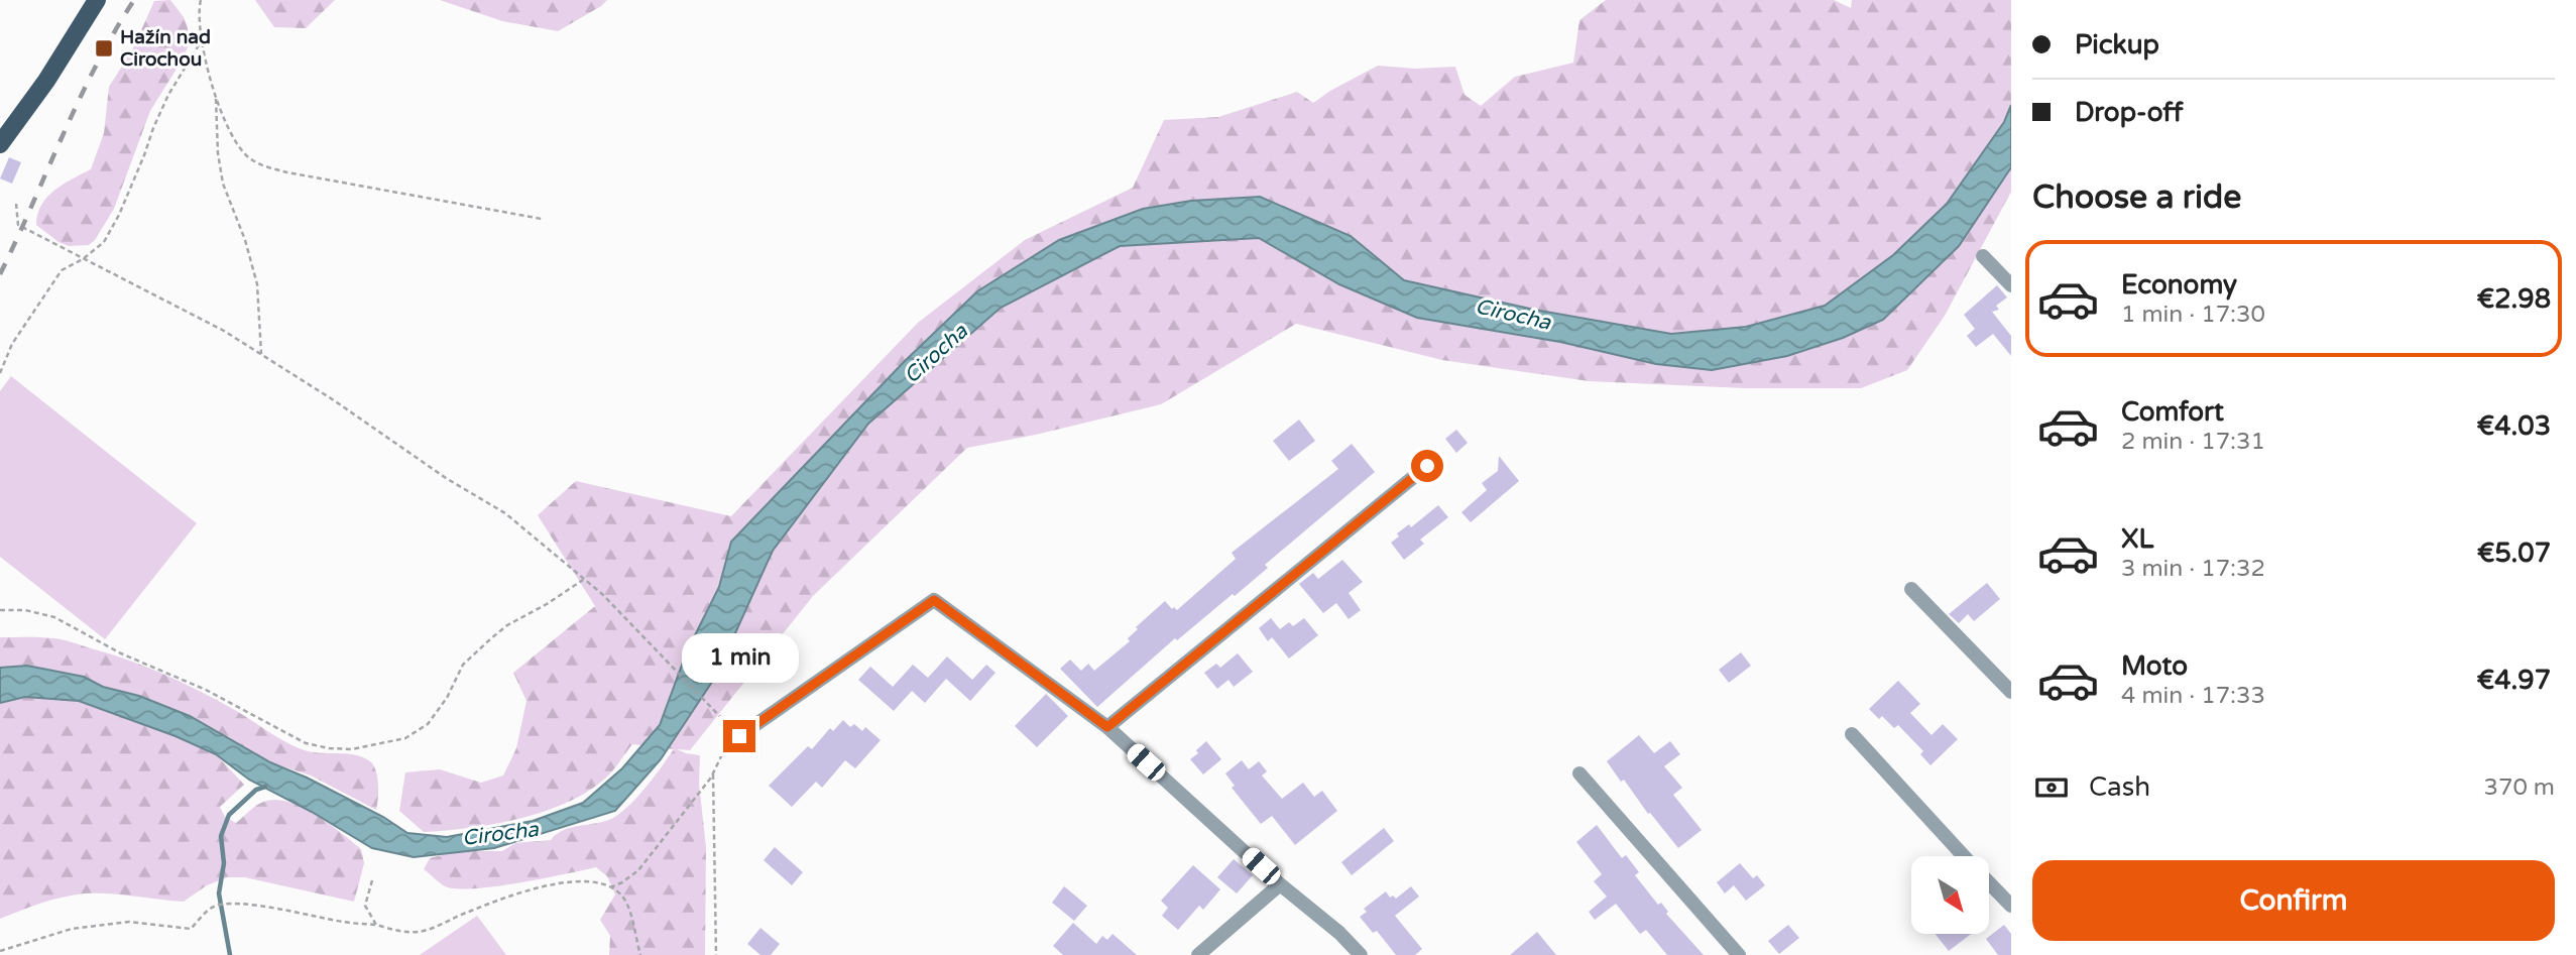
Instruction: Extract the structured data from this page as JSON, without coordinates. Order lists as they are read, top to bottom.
{
  "water": ["Cirocha"],
  "places": {
    "transit": ["Hažín nad Cirochou"]
  },
  "north": "bottom right",
  "page": {
    "banner": ["Pickup", "Drop-off"],
    "heading": "Choose a ride",
    "list": [
      {
        "name": "Economy",
        "note": "1 min · 17:30",
        "value": "€2.98"
      },
      {
        "name": "Comfort",
        "note": "2 min · 17:31",
        "value": "€4.03"
      },
      {
        "name": "XL",
        "note": "3 min · 17:32",
        "value": "€5.07"
      },
      {
        "name": "Moto",
        "note": "4 min · 17:33",
        "value": "€4.97"
      }
    ],
    "bubble": "1 min",
    "pay": ["Cash", "370 m"],
    "buttons": "Confirm"
  }
}
